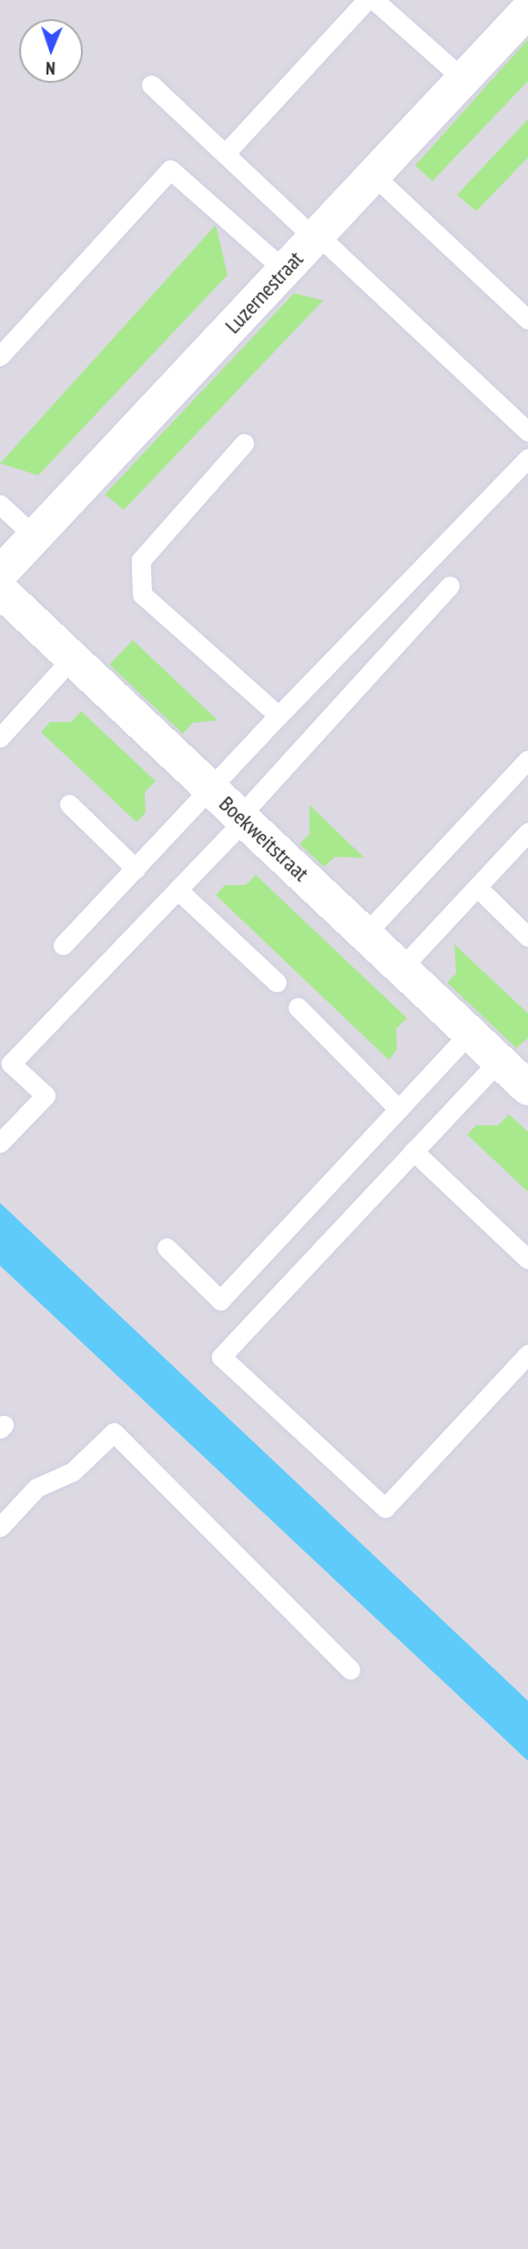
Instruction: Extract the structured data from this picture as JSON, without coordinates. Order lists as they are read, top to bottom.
{
  "streets": {
    "street": ["Luzernestraat", "Boekweitstraat"]
  },
  "north": "bottom"
}
